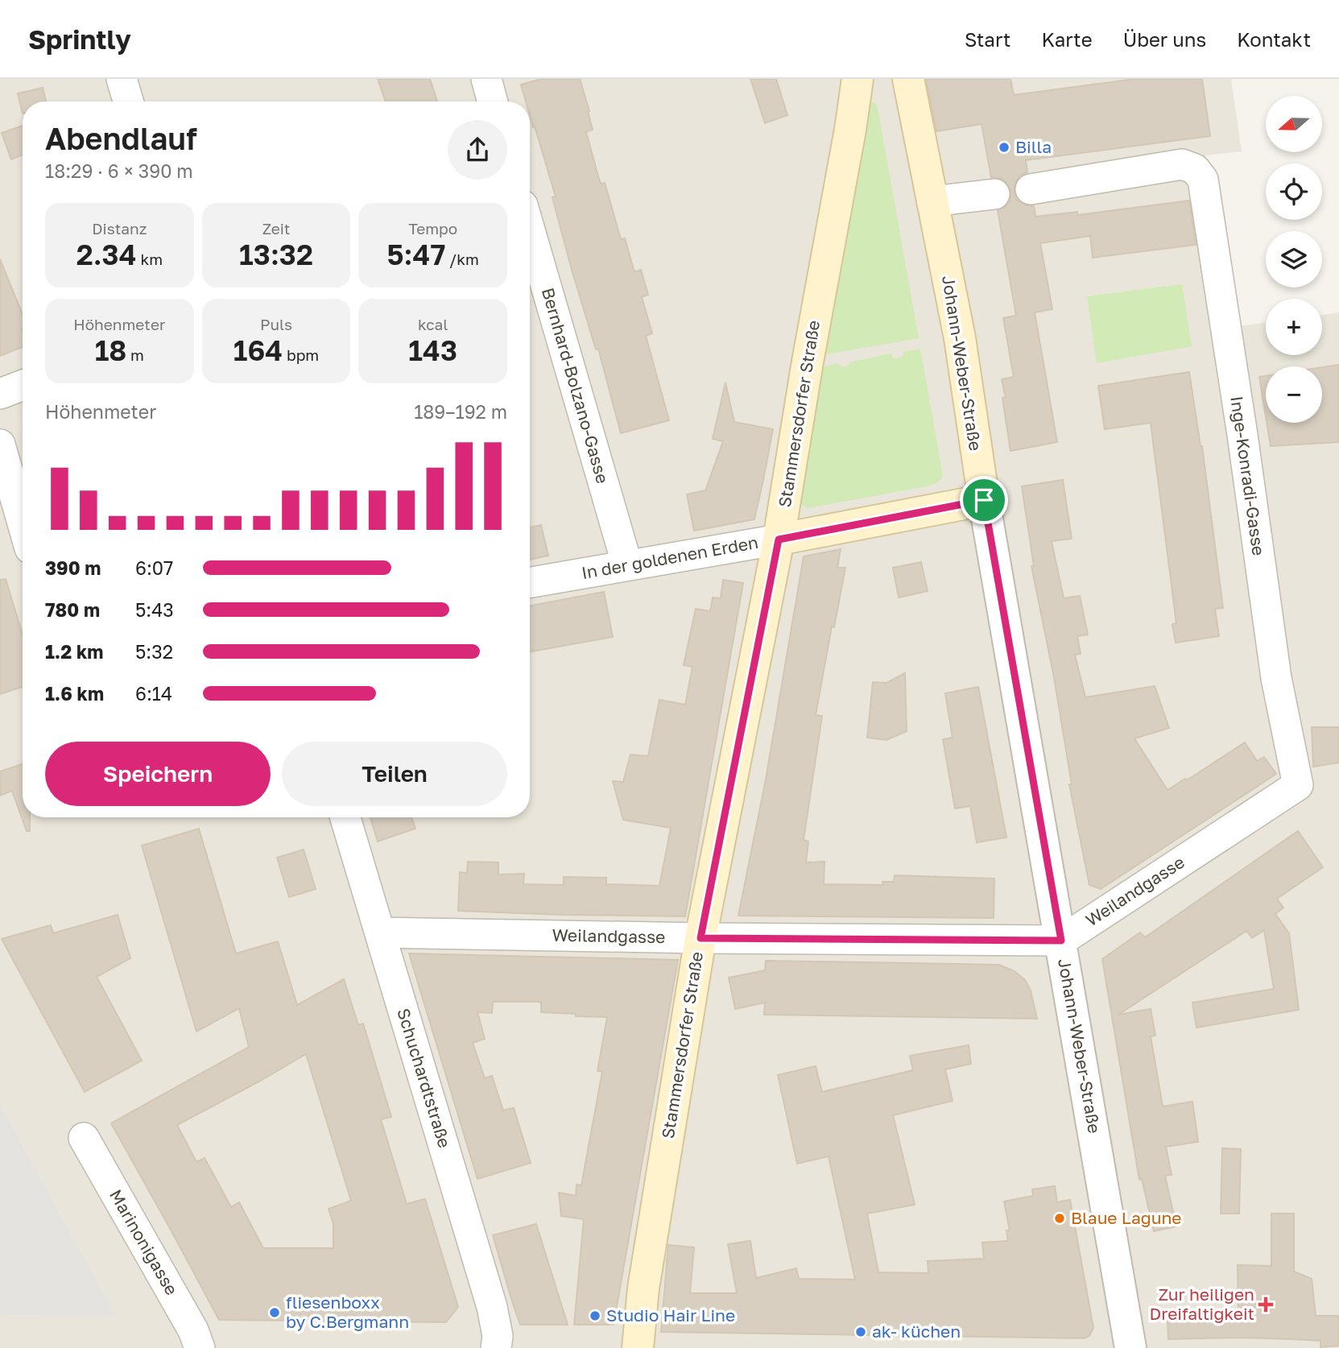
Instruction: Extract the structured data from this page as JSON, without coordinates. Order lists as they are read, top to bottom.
{
  "streets": {
    "main road": ["Johann-Weber-Straße", "Stammersdorfer Straße", "In der goldenen Erden"],
    "street": [
      "Bernhard-Bolzano-Gasse",
      "Inge-Konradi-Gasse",
      "Weilandgasse",
      "Schuchardtstraße",
      "Marinonigasse"
    ]
  },
  "crossings": [
    ["Johann-Weber-Straße", "In der goldenen Erden"],
    ["Johann-Weber-Straße", "Weilandgasse"],
    ["Bernhard-Bolzano-Gasse", "In der goldenen Erden"],
    ["Stammersdorfer Straße", "In der goldenen Erden"],
    ["Stammersdorfer Straße", "Weilandgasse"],
    ["Inge-Konradi-Gasse", "Weilandgasse"],
    ["Weilandgasse", "Schuchardtstraße"]
  ],
  "places": {
    "other": [
      "Billa",
      "Blaue Lagune",
      "fliesenboxx by C.Bergmann",
      "Studio Hair Line",
      "ak- küchen"
    ],
    "health": ["Zur heiligen Dreifaltigkeit"]
  },
  "north": "left",
  "page": {
    "header": "Sprintly",
    "nav": [
      "Start",
      "Karte",
      "Über uns",
      "Kontakt"
    ],
    "map_buttons": ["+", "−"],
    "heading": ["Abendlauf", "18:29 · 6 × 390 m"],
    "stats": [
      ["Distanz", "2.34 km"],
      ["Zeit", "13:32"],
      ["Tempo", "5:47 /km"],
      ["Höhenmeter", "18 m"],
      ["Puls", "164 bpm"],
      ["kcal", "143"]
    ],
    "chart": ["Höhenmeter", "189–192 m"],
    "list": [
      {
        "name": "390 m",
        "note": "6:07"
      },
      {
        "name": "780 m",
        "note": "5:43"
      },
      {
        "name": "1.2 km",
        "note": "5:32"
      },
      {
        "name": "1.6 km",
        "note": "6:14"
      }
    ],
    "buttons": ["Speichern", "Teilen"]
  }
}
